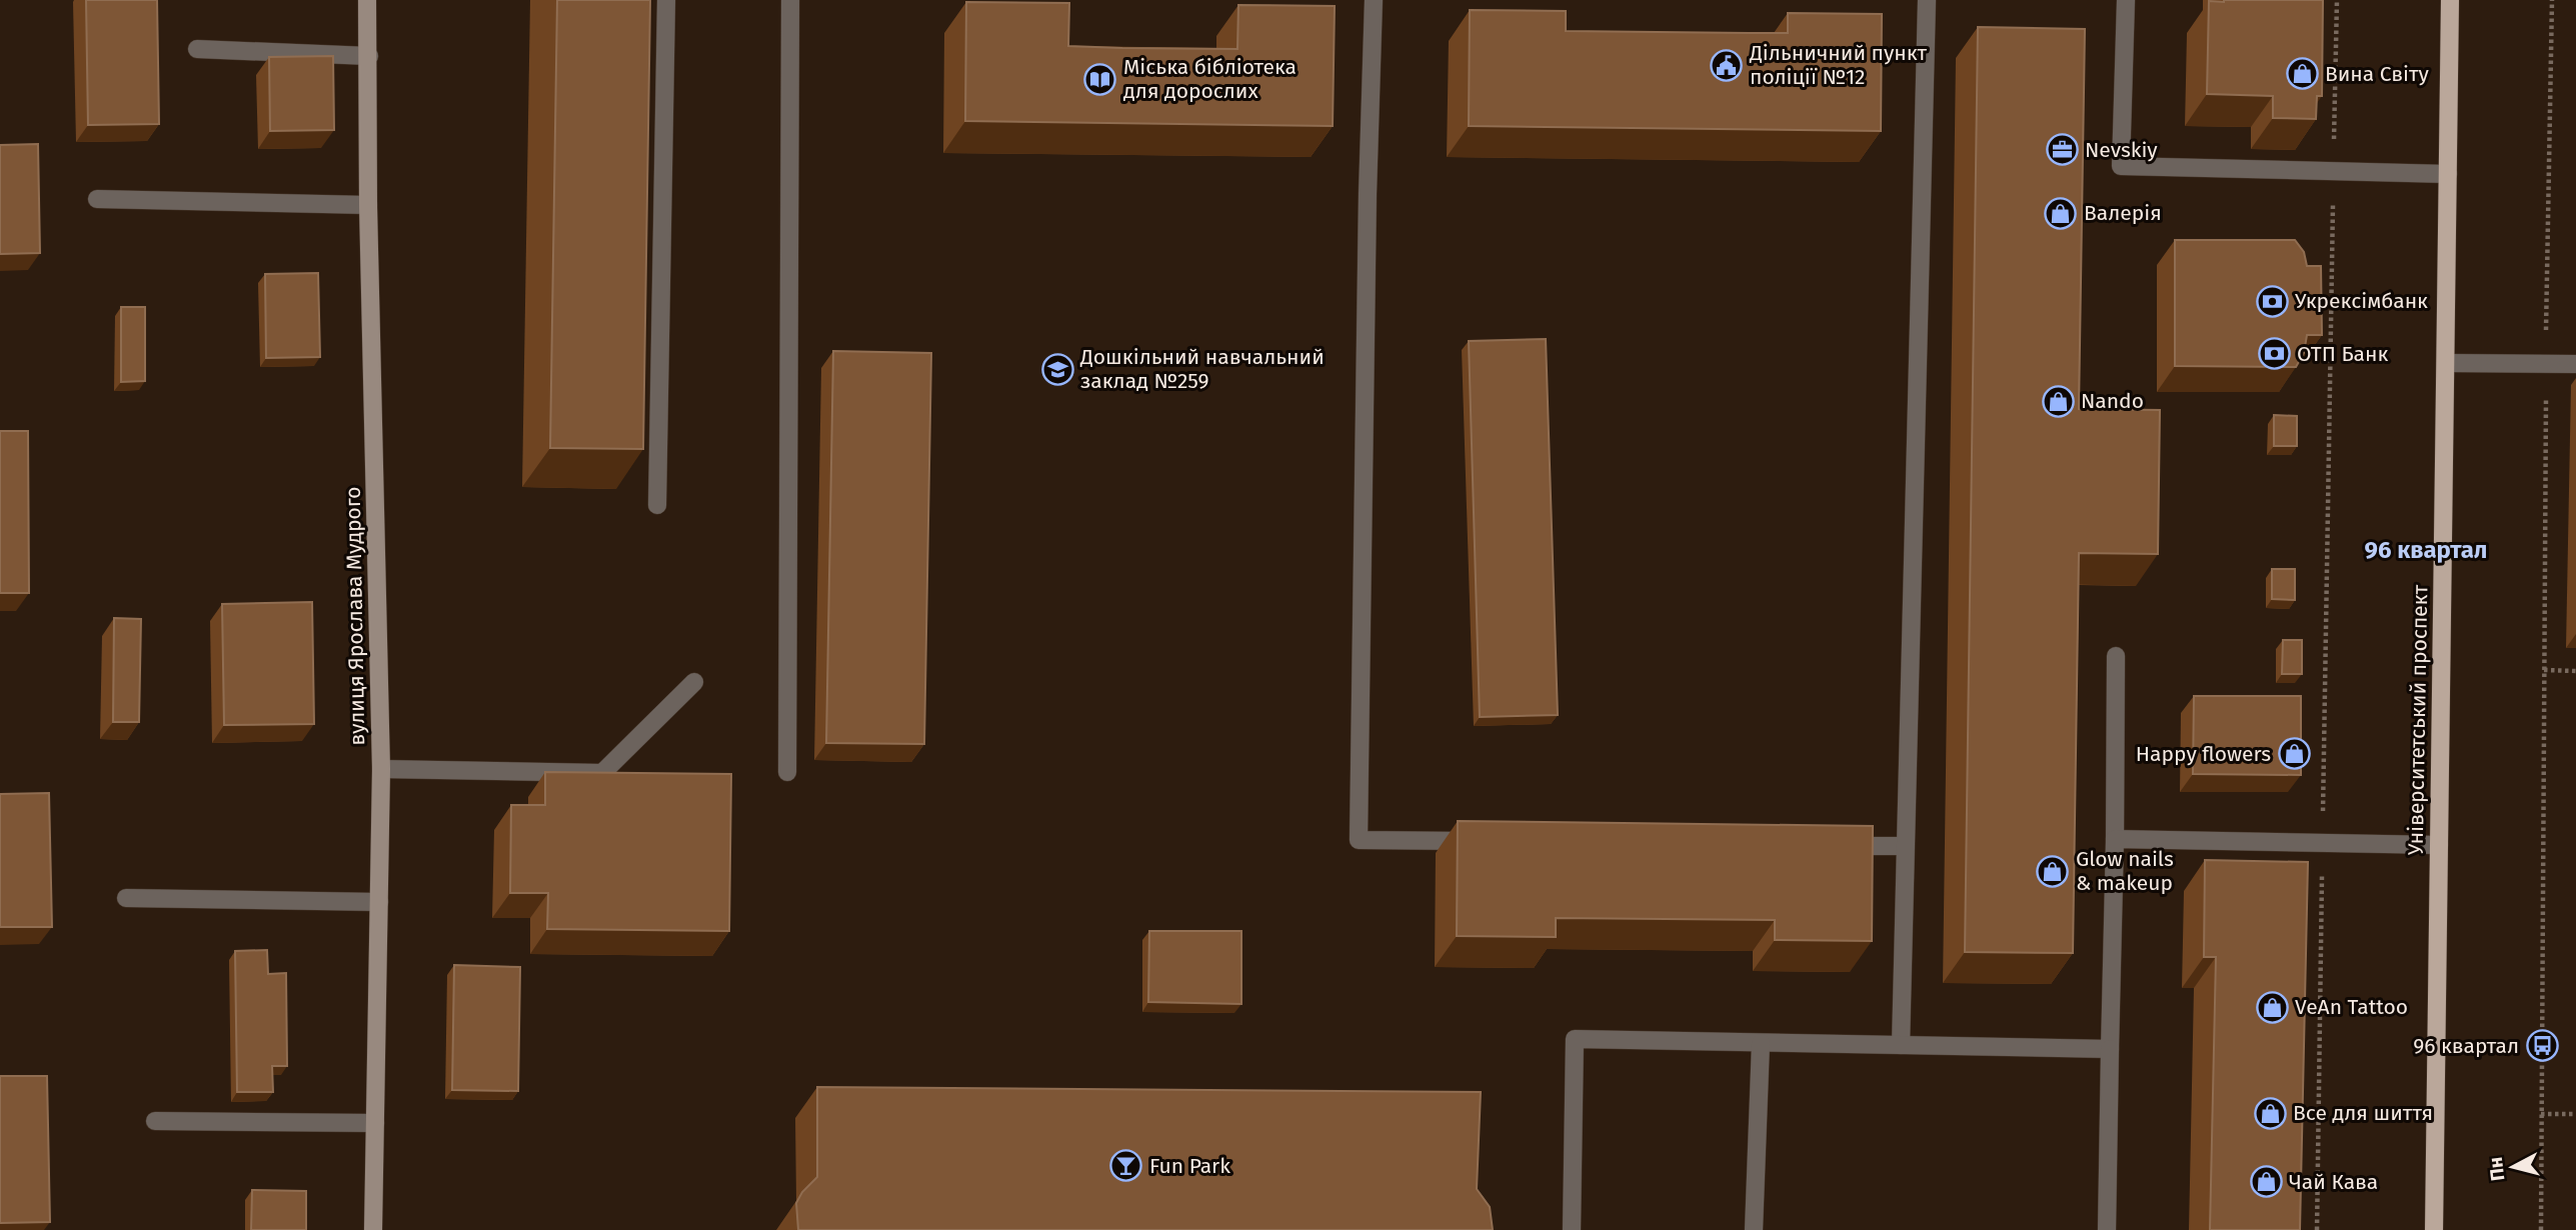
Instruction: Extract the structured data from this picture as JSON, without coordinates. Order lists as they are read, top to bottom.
{
  "streets": {
    "main road": ["Університетський проспект"],
    "street": ["вулиця Ярослава Мудрого"]
  },
  "districts": ["96 квартал"],
  "places": {
    "public building": ["Дільничний пункт поліції №12"],
    "shop": [
      "Вина Світу",
      "Валерія",
      "Nando",
      "Happy flowers",
      "Glow nails & makeup",
      "VeAn Tattoo",
      "Все для шиття",
      "Чай Кава"
    ],
    "library": ["Міська бібліотека для дорослих"],
    "office": ["Nevskiy"],
    "bank": ["Укрексімбанк", "ОТП Банк"],
    "school or university": ["Дошкільний навчальний заклад №259"],
    "bus stop": ["96 квартал"],
    "bar": ["Fun Park"]
  },
  "north": "left"
}
